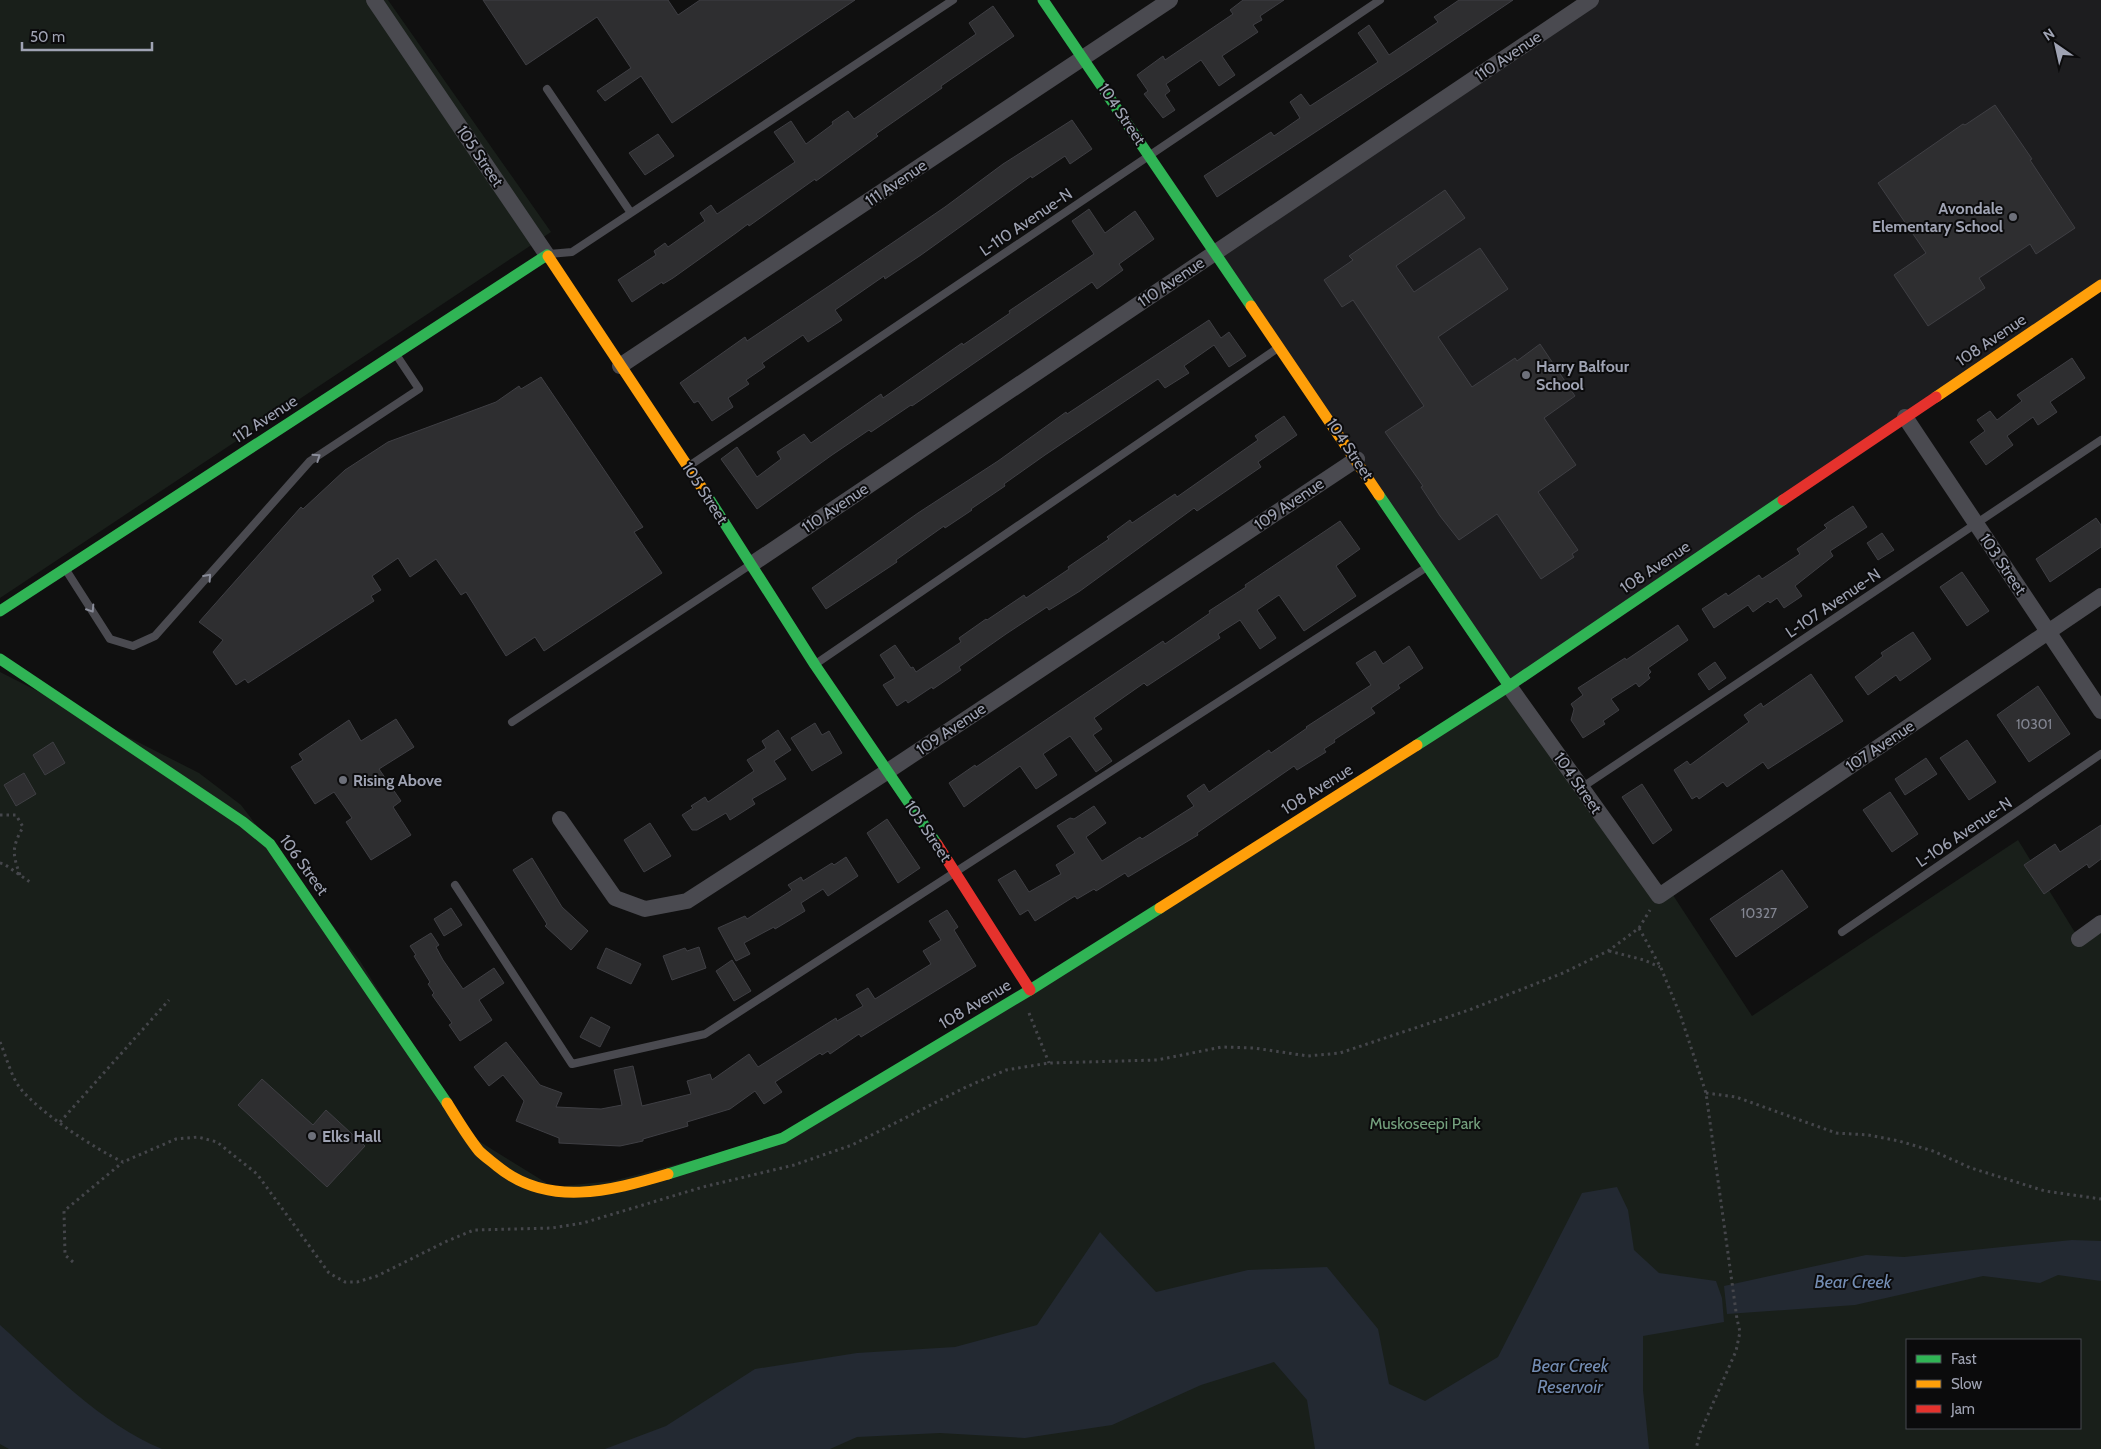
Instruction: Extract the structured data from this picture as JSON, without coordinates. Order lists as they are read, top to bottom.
{
  "streets": {
    "street": [
      "110 Avenue",
      "104 Street",
      "105 Street",
      "111 Avenue",
      "108 Avenue",
      "112 Avenue",
      "109 Avenue",
      "103 Street",
      "107 Avenue",
      "106 Street"
    ],
    "lane": ["L-110 Avenue-N", "L-107 Avenue-N", "L-106 Avenue-N"]
  },
  "crossings": [
    ["110 Avenue", "104 Street"],
    ["110 Avenue", "105 Street"],
    ["104 Street", "111 Avenue"],
    ["104 Street", "L-110 Avenue-N"],
    ["104 Street", "108 Avenue"],
    ["104 Street", "109 Avenue"],
    ["104 Street", "L-107 Avenue-N"],
    ["104 Street", "107 Avenue"],
    ["105 Street", "111 Avenue"],
    ["105 Street", "L-110 Avenue-N"],
    ["105 Street", "108 Avenue"],
    ["105 Street", "112 Avenue"],
    ["105 Street", "109 Avenue"],
    ["108 Avenue", "103 Street"],
    ["108 Avenue", "106 Street"],
    ["103 Street", "L-107 Avenue-N"],
    ["103 Street", "107 Avenue"]
  ],
  "water": ["Bear Creek", "Bear Creek Reservoir"],
  "parks": ["Muskoseepi Park"],
  "places": [
    "Avondale Elementary School",
    "Harry Balfour School",
    "Rising Above",
    "Elks Hall"
  ],
  "house_numbers": ["10301", "10327"],
  "legend": ["Fast", "Slow", "Jam"],
  "scale_bar": "50 m",
  "north": "top left"
}
